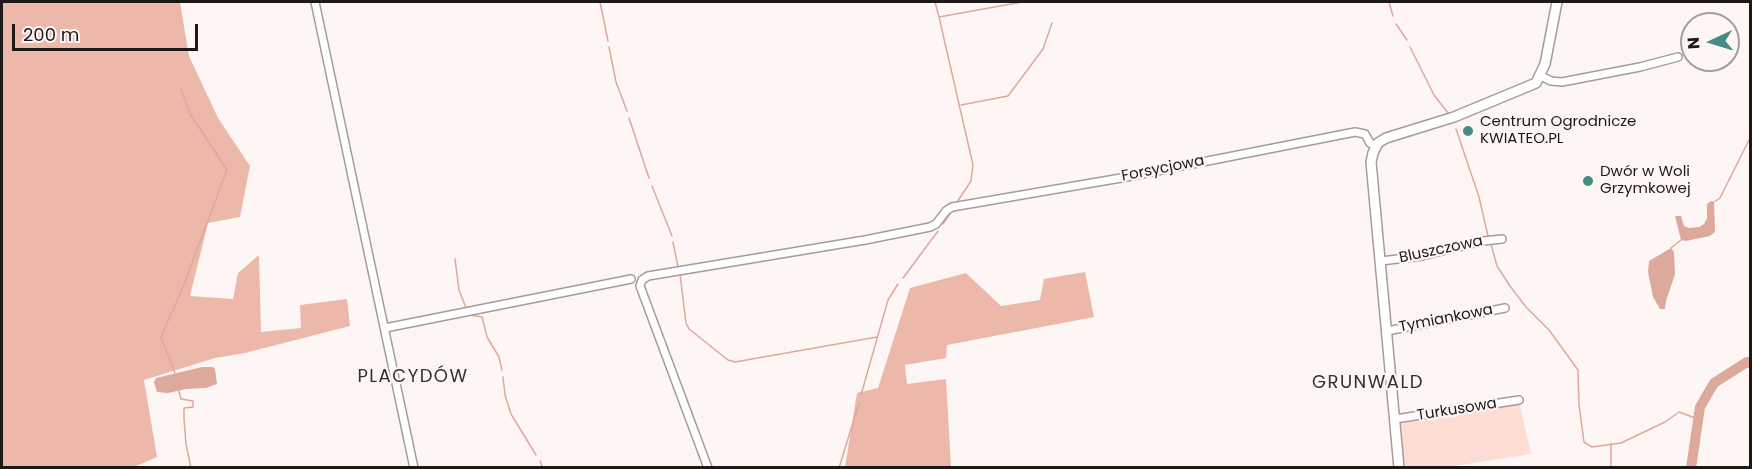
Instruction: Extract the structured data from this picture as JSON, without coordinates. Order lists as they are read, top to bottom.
{
  "streets": {
    "street": [
      "Forsycjowa",
      "Bluszczowa",
      "Tymiankowa",
      "Turkusowa"
    ]
  },
  "districts": ["PLACYDÓW", "GRUNWALD"],
  "places": ["Centrum Ogrodnicze KWIATEO.PL", "Dwór w Woli Grzymkowej"],
  "scale_bar": "200 m",
  "north": "left"
}
